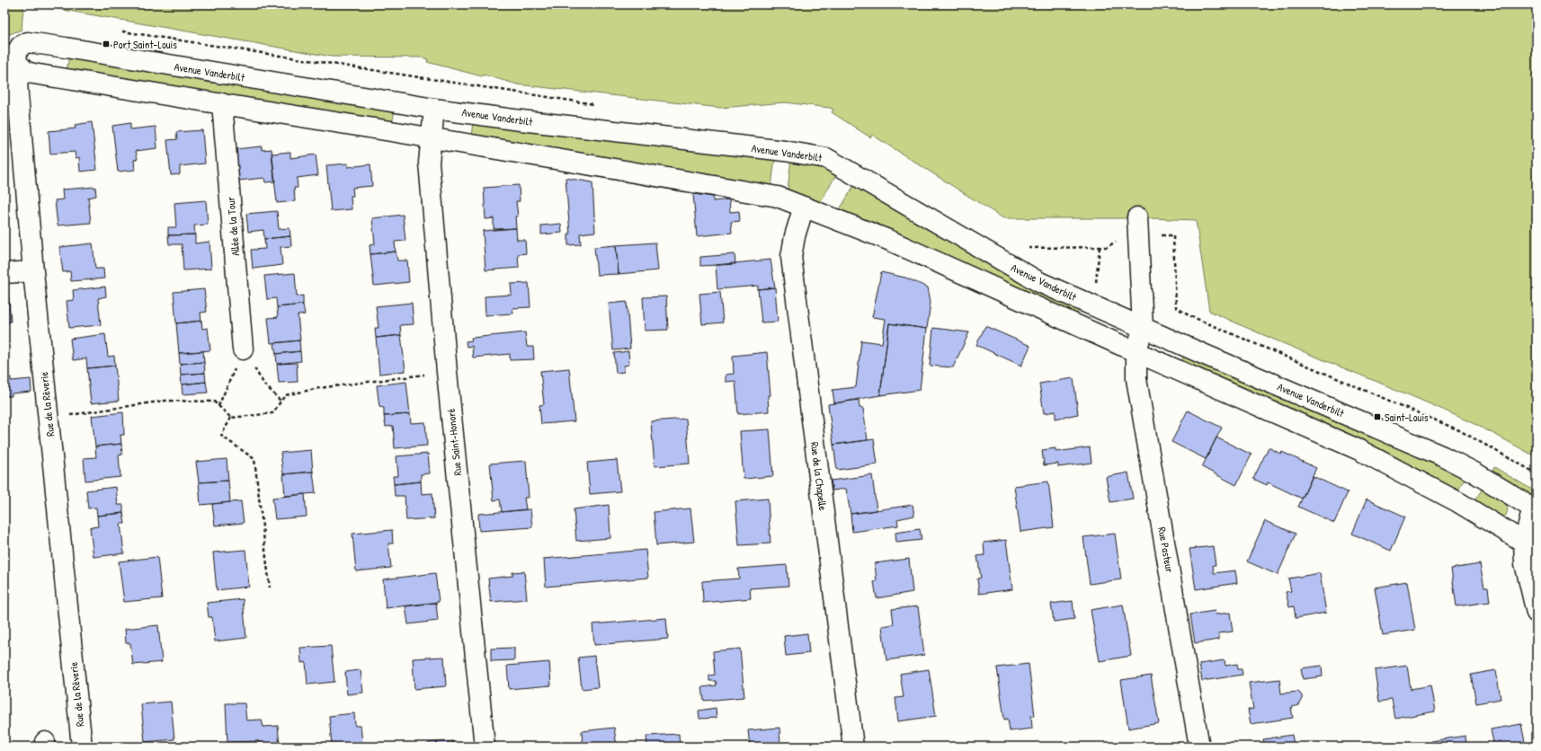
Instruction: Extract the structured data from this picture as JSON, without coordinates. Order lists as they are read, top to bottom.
{
  "streets": {
    "street": [
      "Avenue Vanderbilt",
      "Allée de la Tour",
      "Rue de la Rêverie",
      "Rue Saint-Honoré",
      "Rue de la Chapelle",
      "Rue Pasteur"
    ]
  },
  "crossings": [
    ["Avenue Vanderbilt", "Rue de la Rêverie"],
    ["Avenue Vanderbilt", "Rue Saint-Honoré"],
    ["Avenue Vanderbilt", "Rue Pasteur"]
  ],
  "places": {
    "transit": ["Port Saint-Louis", "Saint-Louis"]
  }
}
